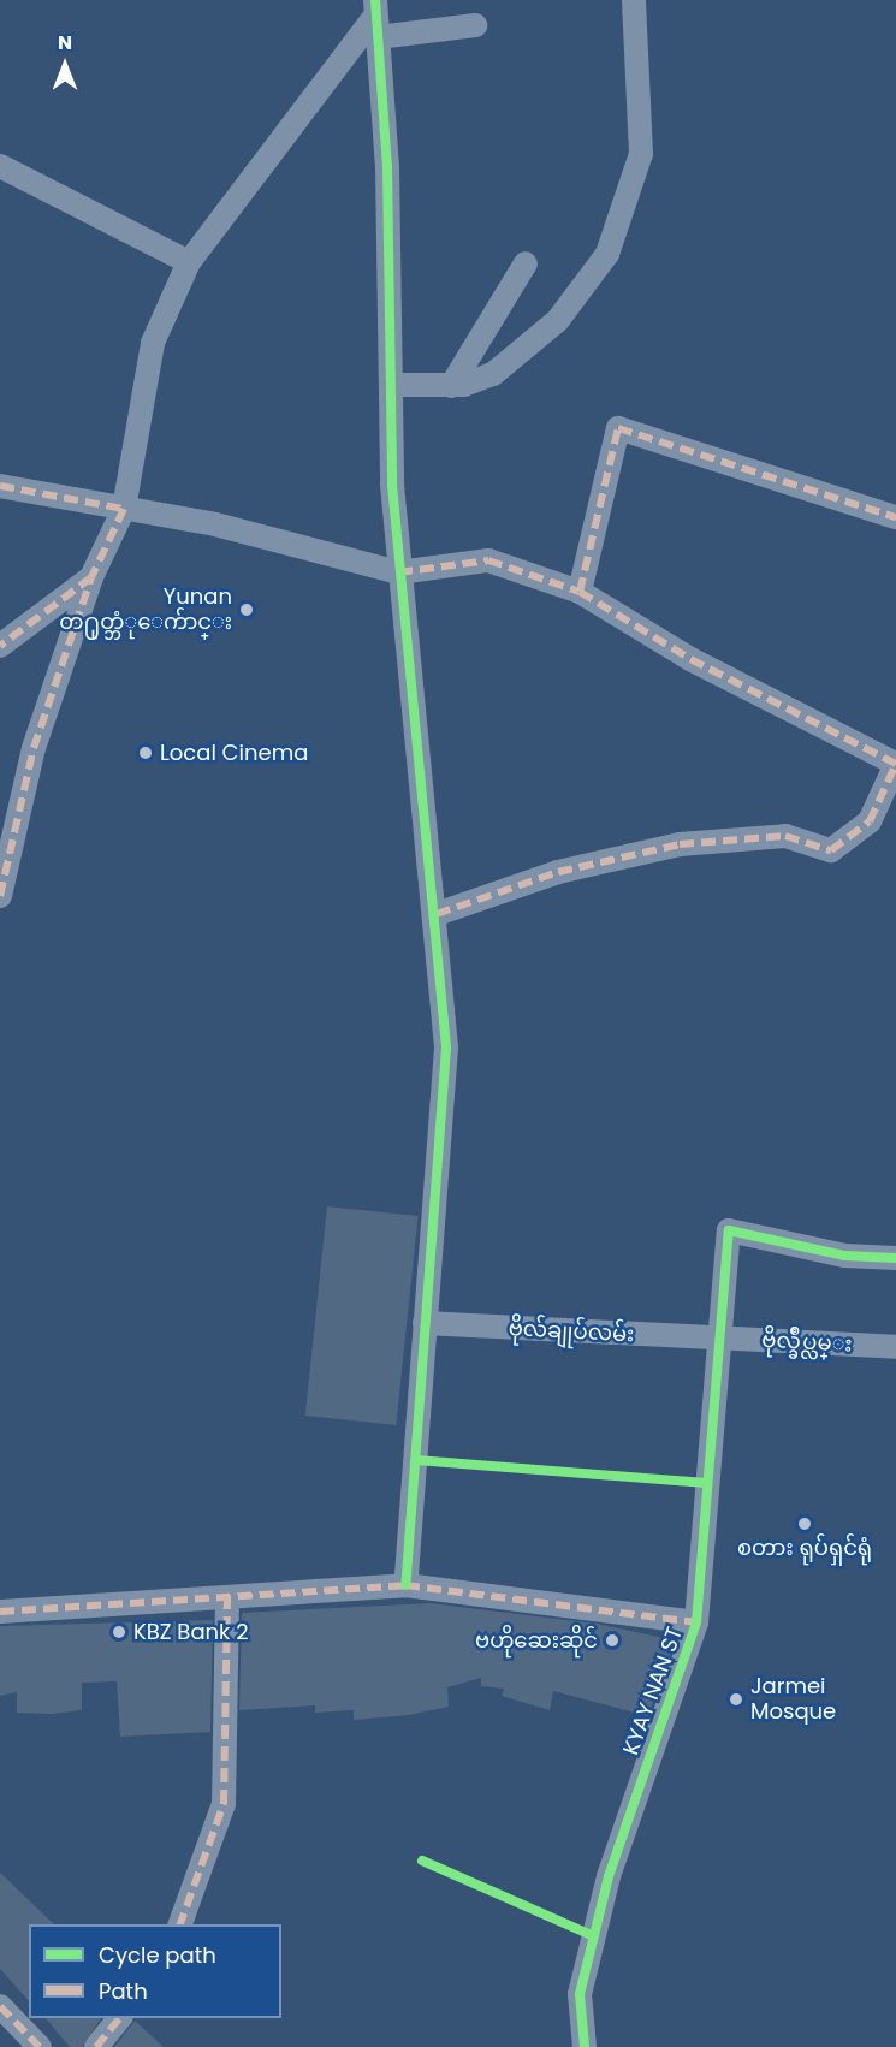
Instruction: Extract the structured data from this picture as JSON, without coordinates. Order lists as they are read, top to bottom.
{
  "streets": {
    "street": ["ဗိုလ်ချုပ်လမ်း", "ဗိုလ္ခ်ဳပ္လမ္း", "KYAY NAN ST"]
  },
  "crossings": [
    ["ဗိုလ်ချုပ်လမ်း", "ဗိုလ္ခ်ဳပ္လမ္း"],
    ["ဗိုလ်ချုပ်လမ်း", "KYAY NAN ST"],
    ["ဗိုလ္ခ်ဳပ္လမ္း", "KYAY NAN ST"]
  ],
  "places": [
    "Yunan တ႐ုတ္ဘံုေက်ာင္း",
    "Local Cinema",
    "စတား ရုပ်ရှင်ရုံ",
    "KBZ Bank 2",
    "ဗဟိုဆေးဆိုင်",
    "Jarmei Mosque"
  ],
  "legend": ["Cycle path", "Path"],
  "north": "top"
}
